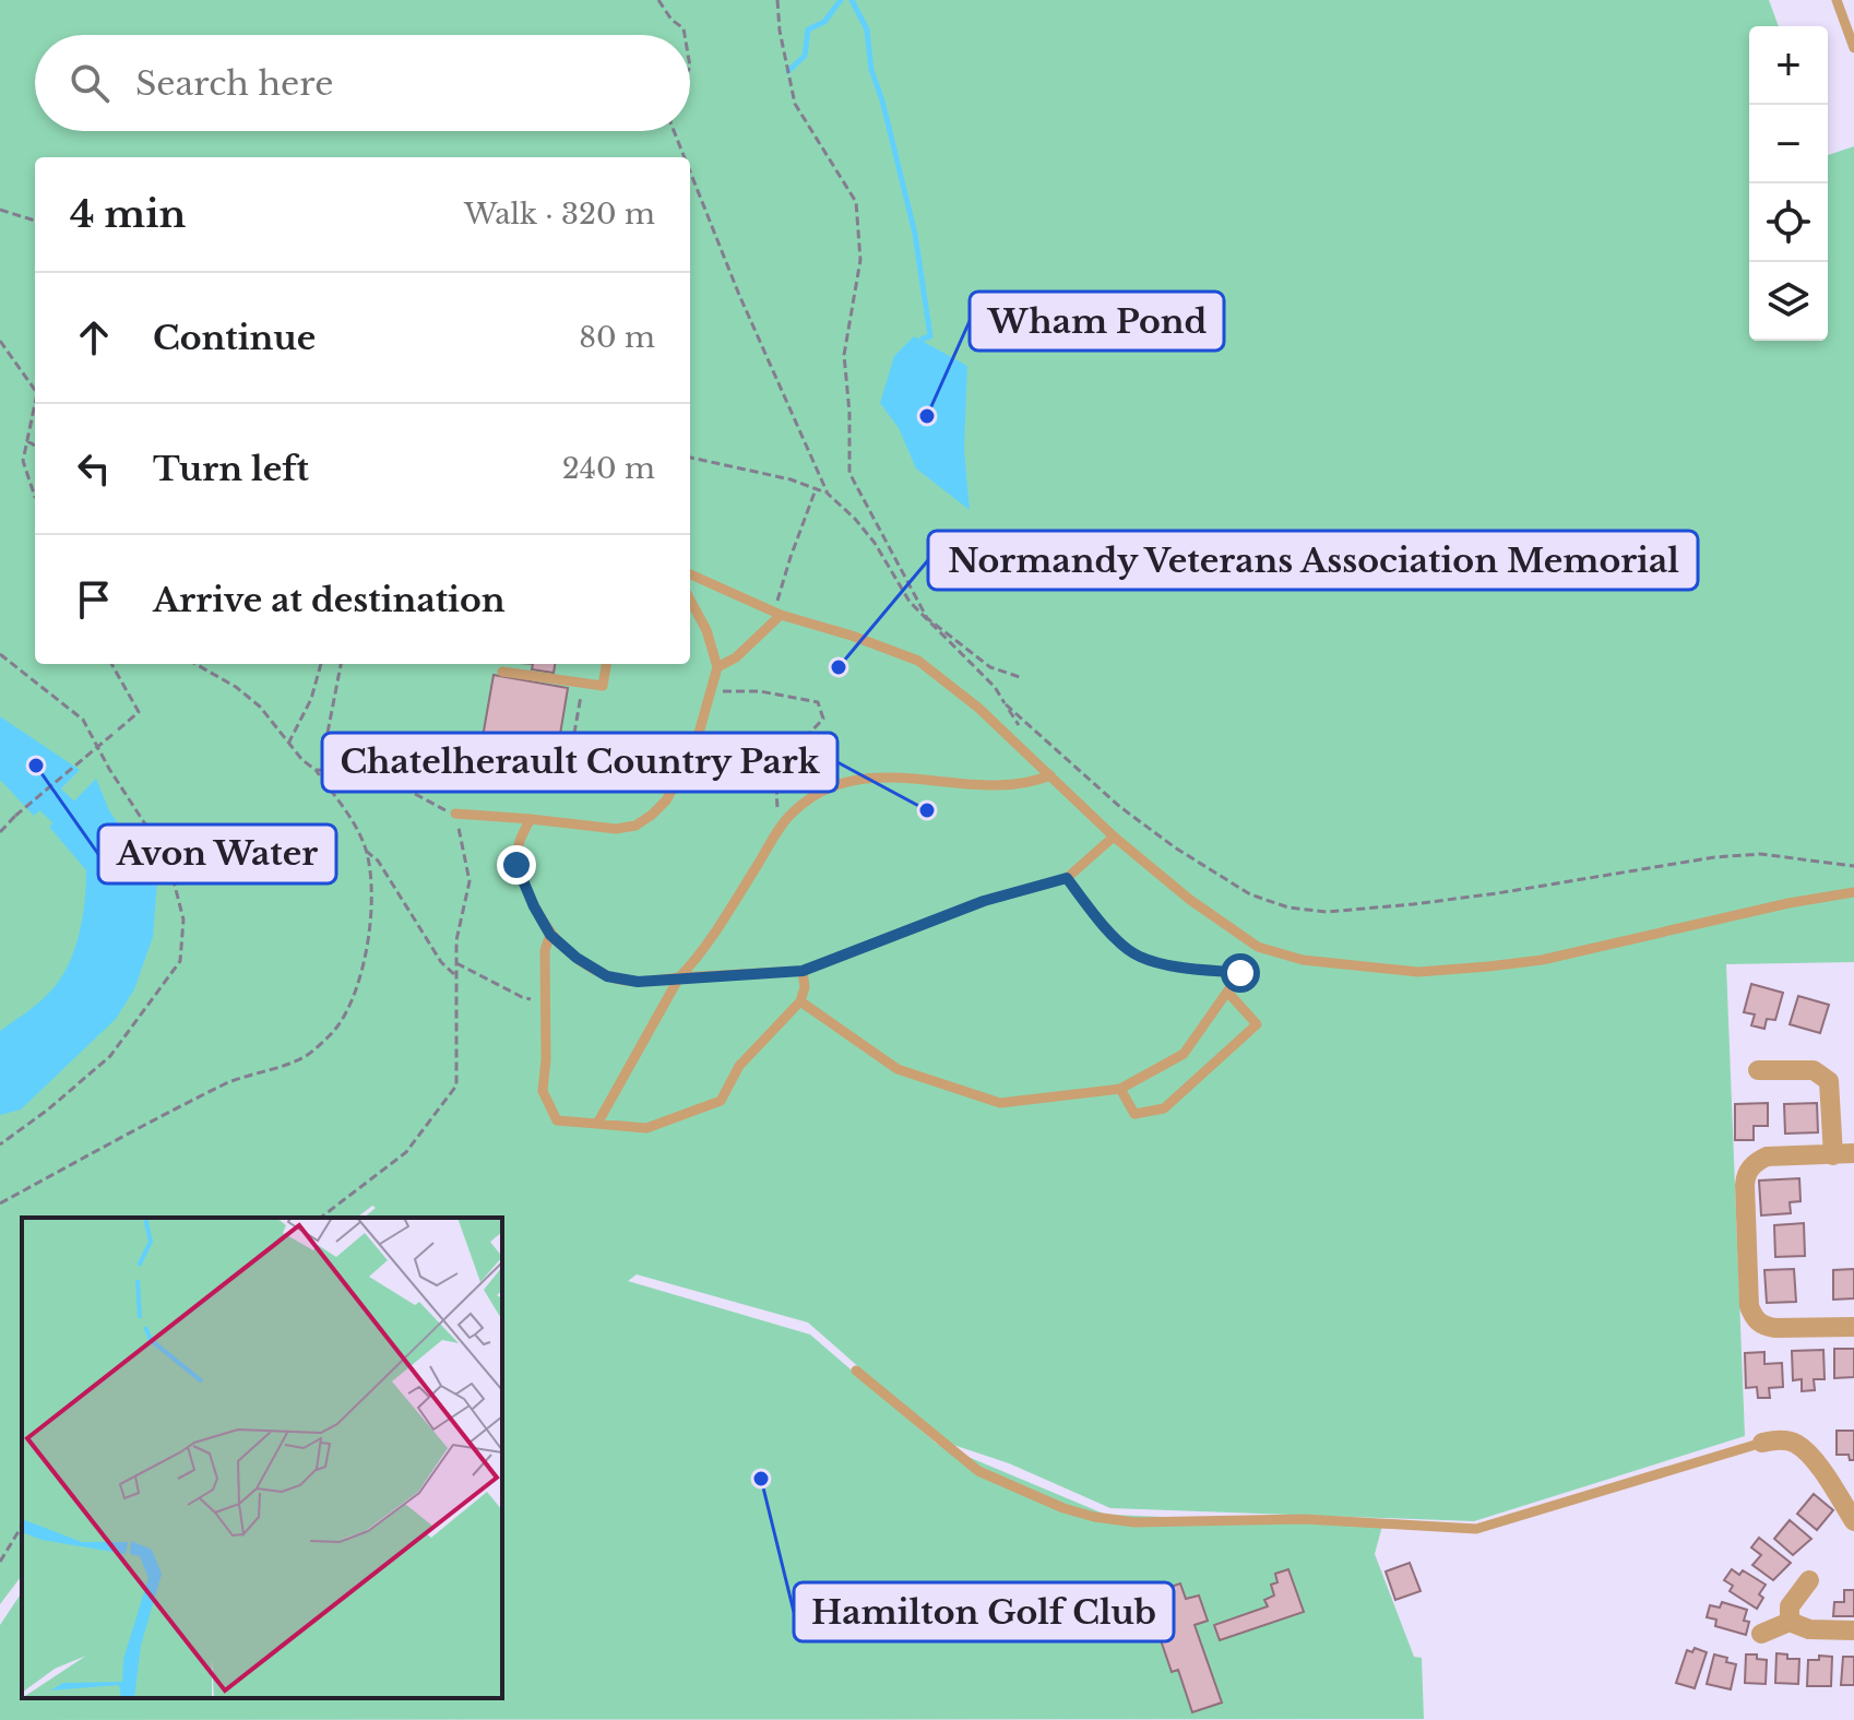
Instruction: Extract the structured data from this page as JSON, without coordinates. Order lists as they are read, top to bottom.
{
  "places": [
    "Wham Pond",
    "Normandy Veterans Association Memorial",
    "Avon Water",
    "Chatelherault Country Park",
    "Hamilton Golf Club"
  ],
  "page": {
    "map_buttons": ["+", "−"],
    "search": "Search here",
    "heading": ["4 min", "Walk · 320 m"],
    "list": [
      ["Continue", "80 m"],
      ["Turn left", "240 m"],
      "Arrive at destination"
    ]
  }
}
